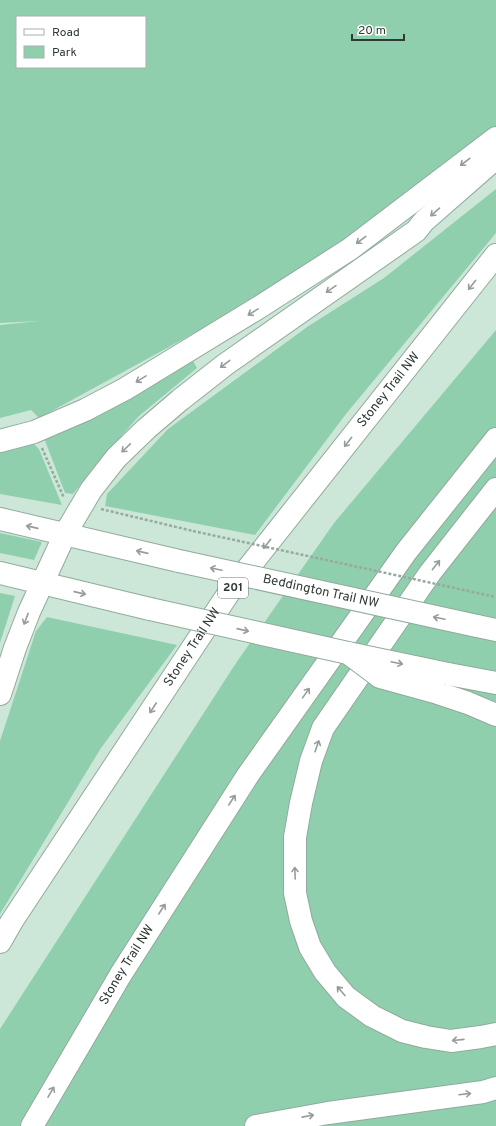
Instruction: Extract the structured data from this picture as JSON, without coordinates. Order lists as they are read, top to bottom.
{
  "streets": {
    "main road": ["Stoney Trail NW", "201", "Beddington Trail NW"]
  },
  "legend": ["Road", "Park"],
  "scale_bar": "20 m"
}
